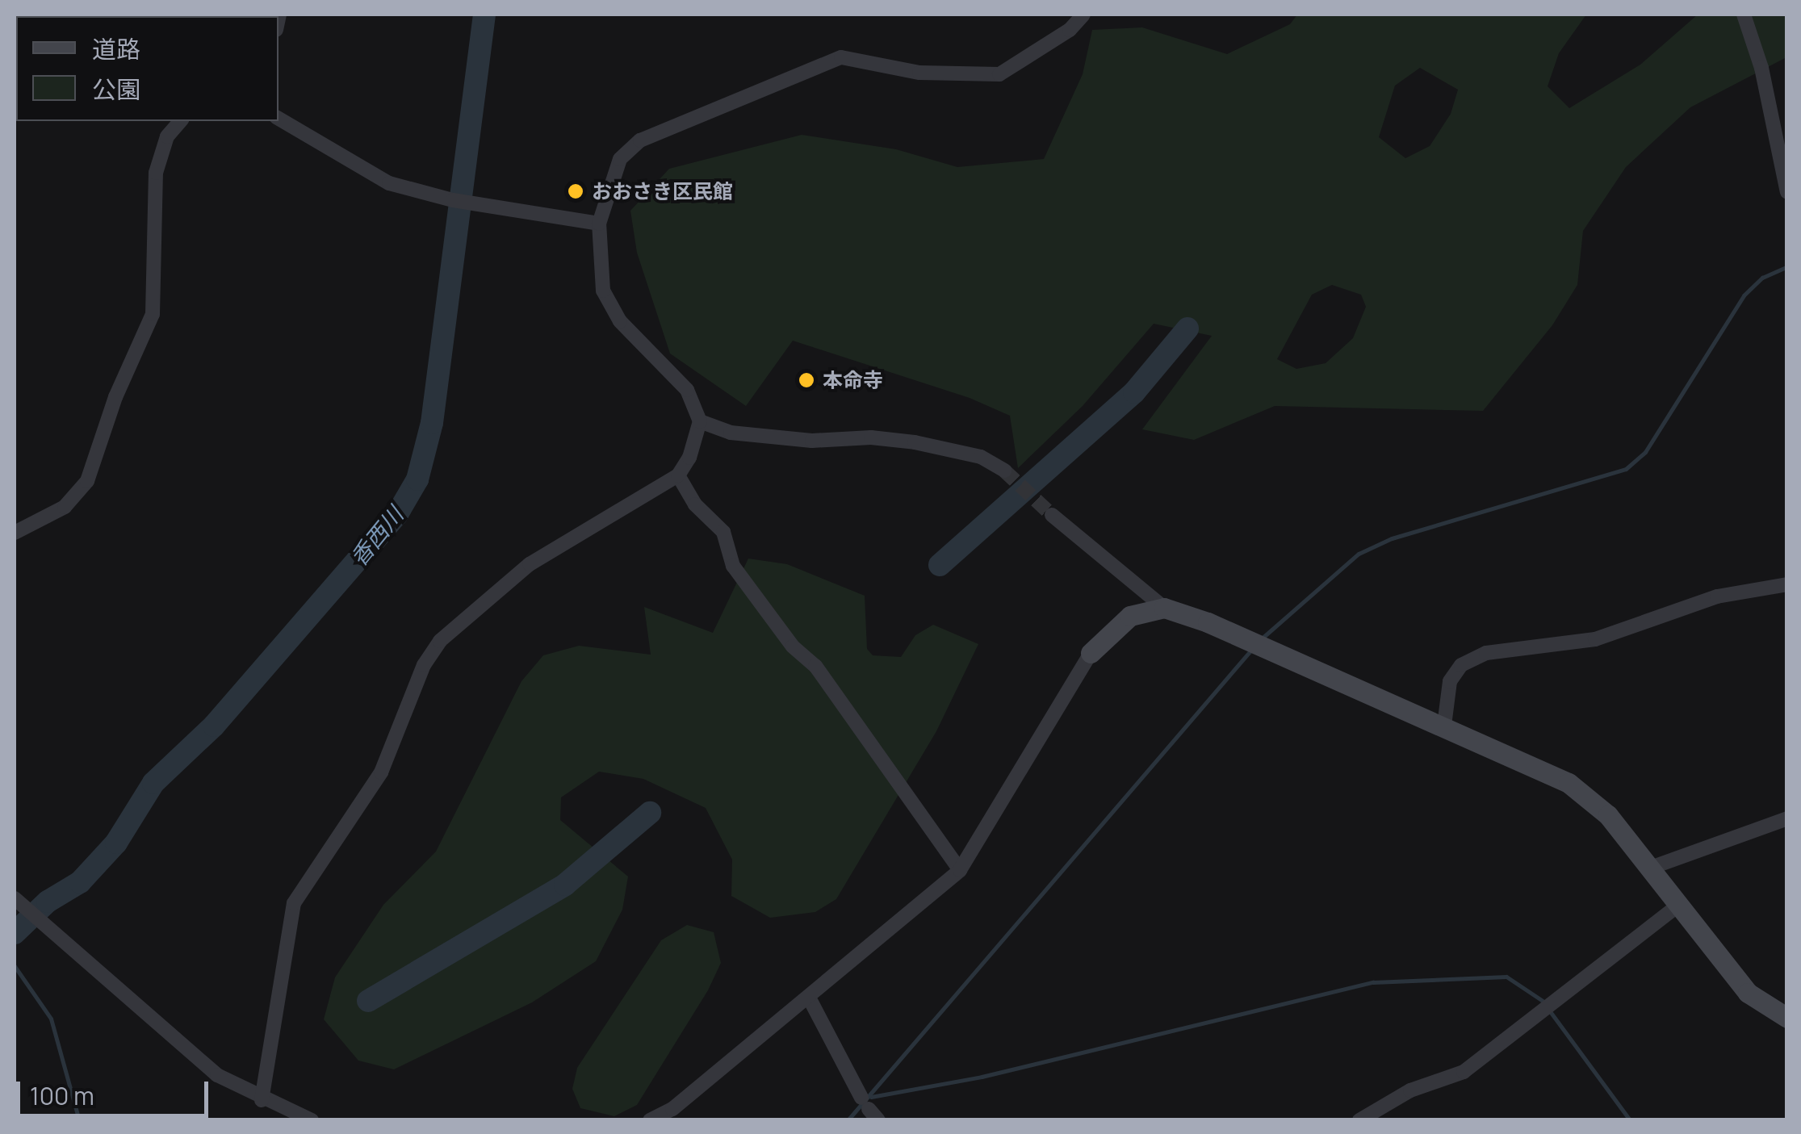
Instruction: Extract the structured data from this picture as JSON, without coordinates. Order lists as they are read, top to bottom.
{
  "water": ["香西川"],
  "places": ["おおさき区民館", "本命寺"],
  "legend": ["道路", "公園"],
  "scale_bar": "100 m"
}
